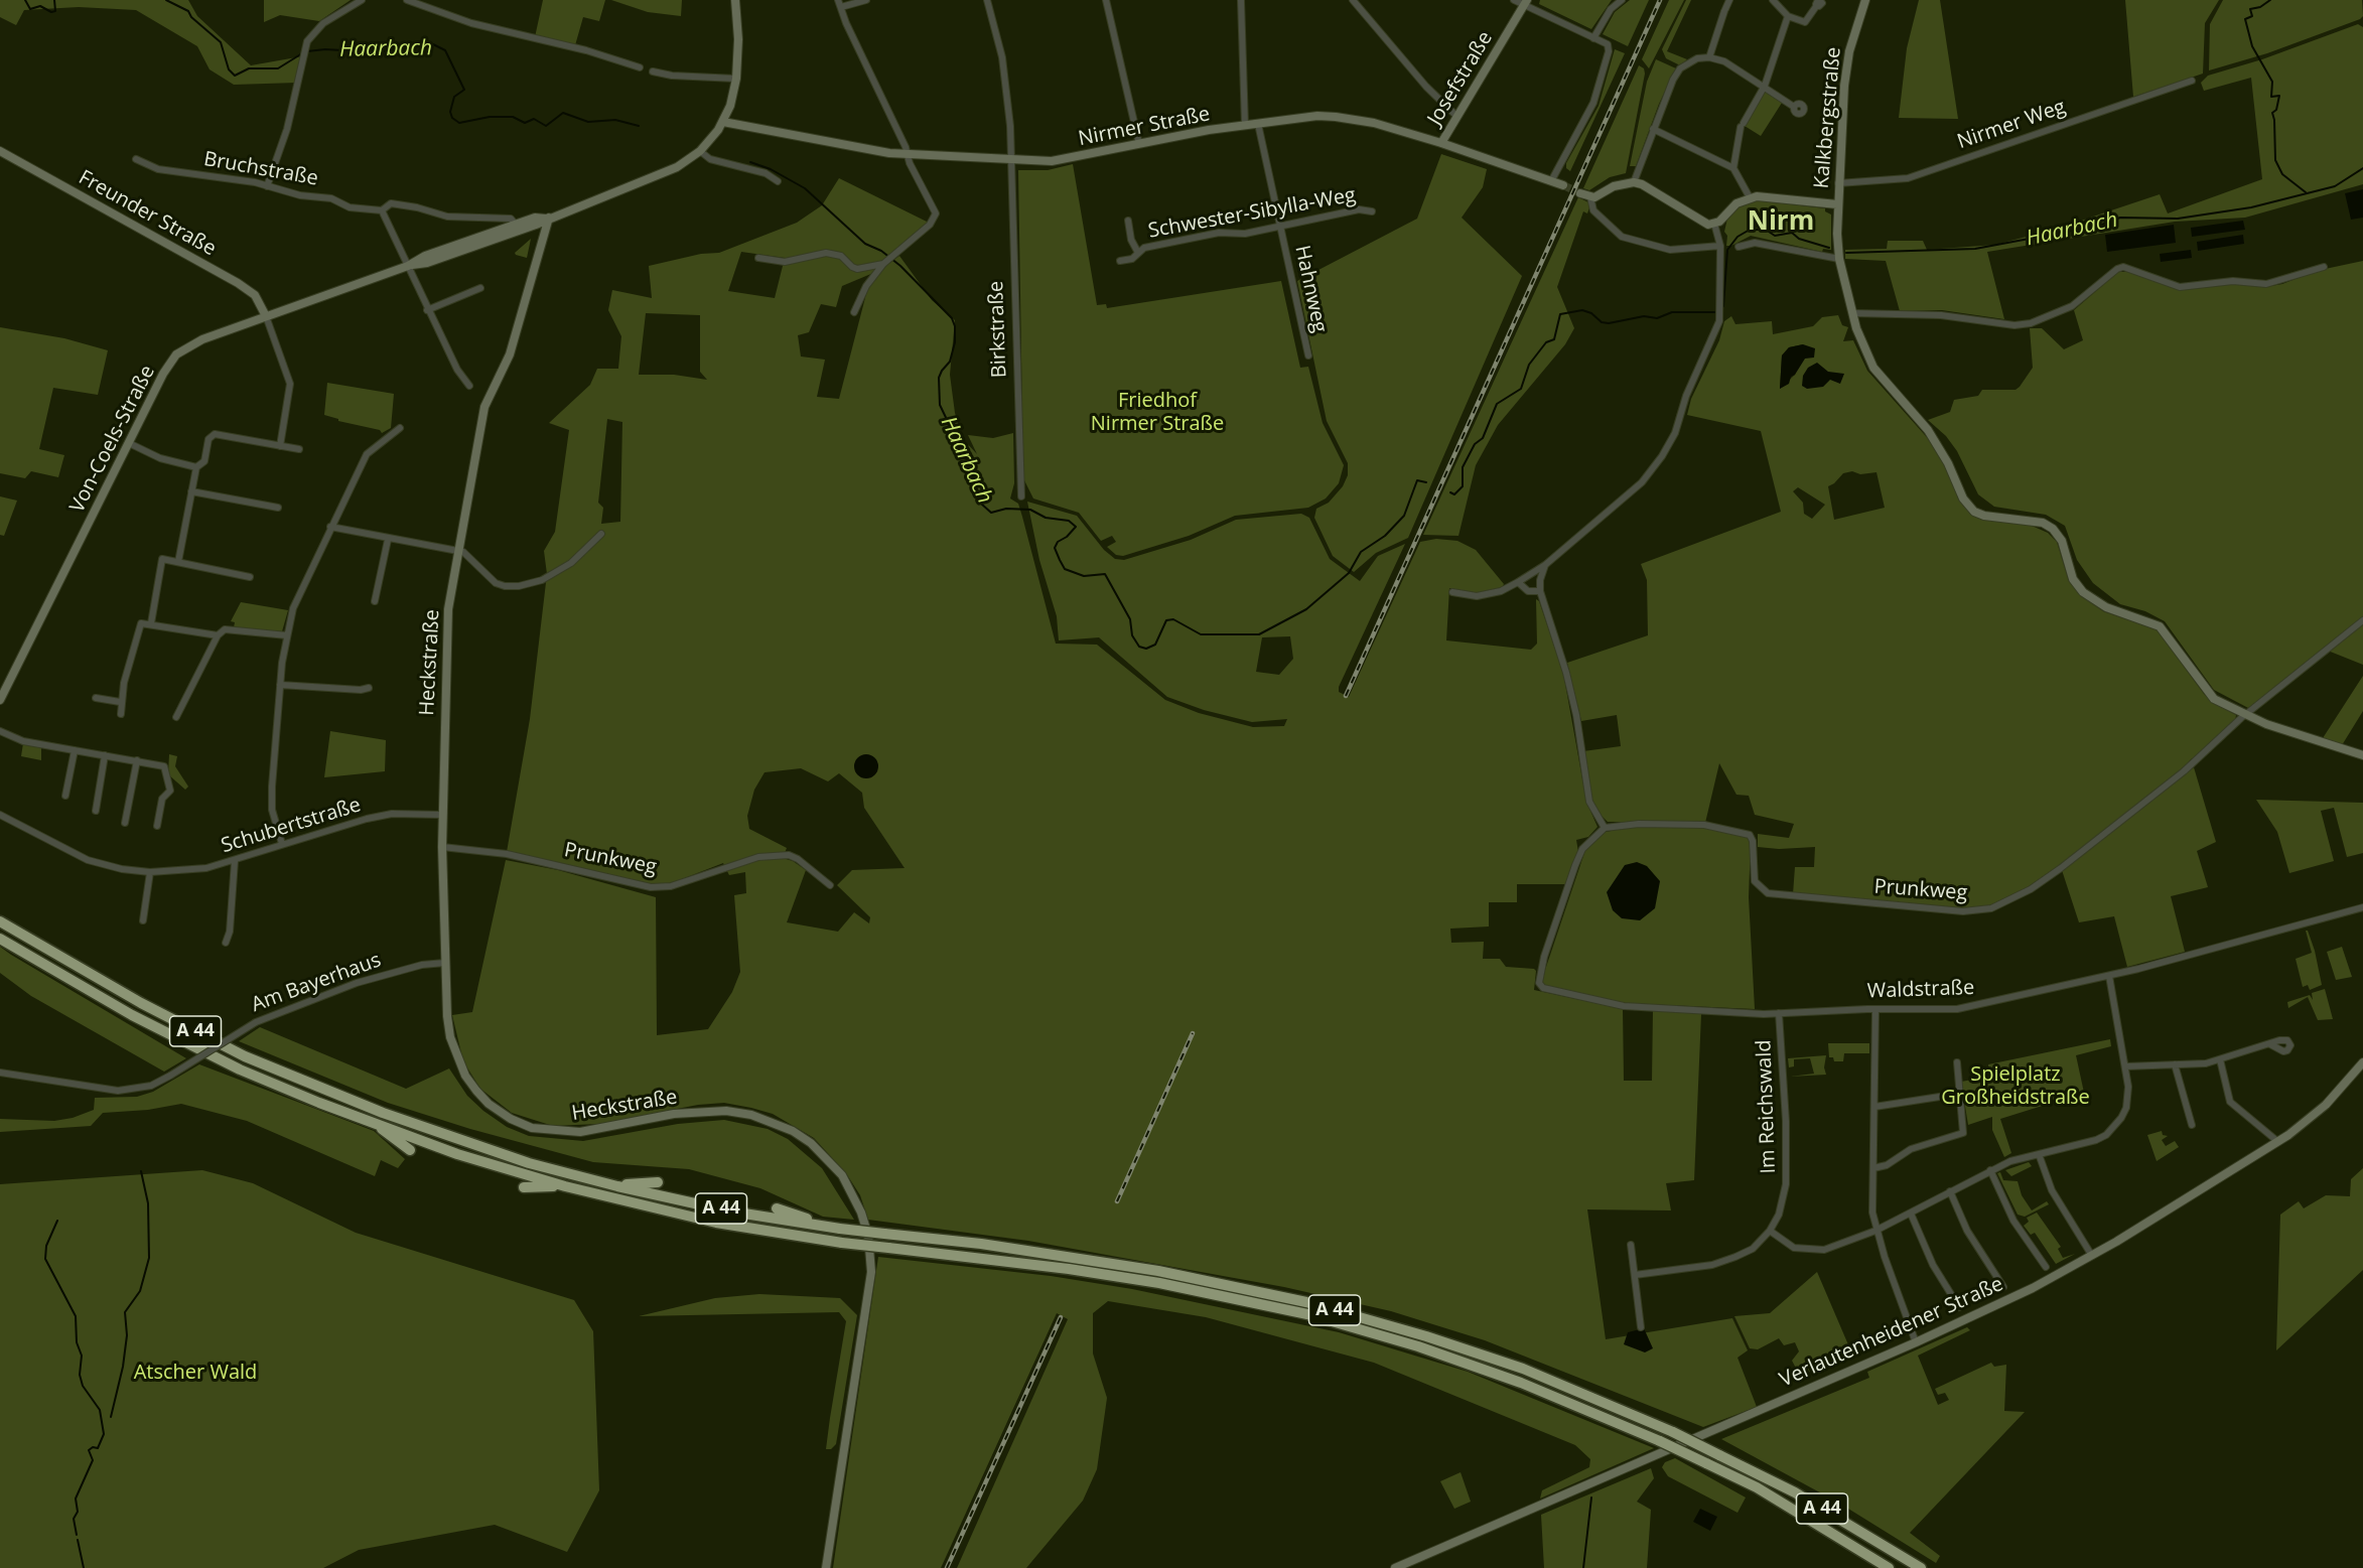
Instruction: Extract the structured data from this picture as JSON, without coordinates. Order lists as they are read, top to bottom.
{
  "streets": {
    "highway": ["A 44"],
    "main road": [
      "Josefstraße",
      "Kalkbergstraße",
      "Nirmer Straße",
      "Freunder Straße",
      "Von-Coels-Straße",
      "Heckstraße",
      "Verlautenheidener Straße"
    ],
    "street": [
      "Nirmer Weg",
      "Bruchstraße",
      "Schwester-Sibylla-Weg",
      "Hahnweg",
      "Birkstraße",
      "Schubertstraße",
      "Prunkweg",
      "Am Bayerhaus",
      "Waldstraße",
      "Im Reichswald"
    ]
  },
  "crossings": [
    ["Josefstraße", "Nirmer Straße"],
    ["Kalkbergstraße", "Nirmer Weg"],
    ["Kalkbergstraße", "Prunkweg"],
    ["Nirmer Straße", "Hahnweg"],
    ["Nirmer Straße", "Birkstraße"],
    ["Nirmer Straße", "Von-Coels-Straße"],
    ["Bruchstraße", "Von-Coels-Straße"],
    ["Freunder Straße", "Von-Coels-Straße"],
    ["Schwester-Sibylla-Weg", "Hahnweg"],
    ["Von-Coels-Straße", "Heckstraße"],
    ["Heckstraße", "Schubertstraße"],
    ["Heckstraße", "Prunkweg"],
    ["Heckstraße", "Am Bayerhaus"],
    ["Prunkweg", "Waldstraße"],
    ["Waldstraße", "Im Reichswald"]
  ],
  "districts": ["Nirm"],
  "water": ["Haarbach"],
  "parks": ["Friedhof Nirmer Straße", "Spielplatz Großheidstraße", "Atscher Wald"]
}
